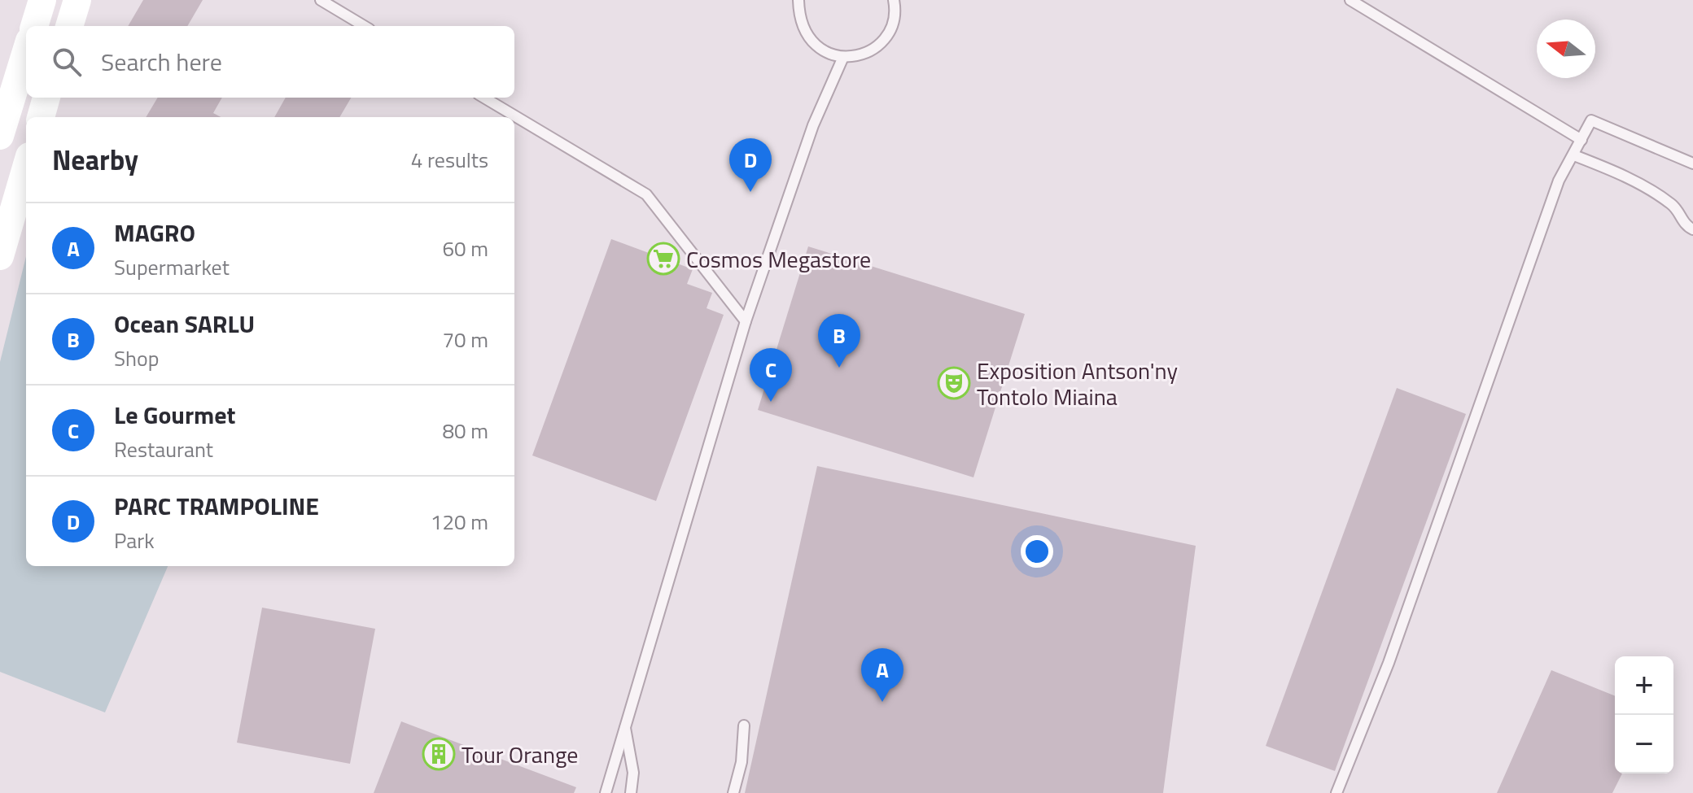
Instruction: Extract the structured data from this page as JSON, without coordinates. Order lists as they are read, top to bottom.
{
  "places": {
    "supermarket": ["Cosmos Megastore"],
    "theatre": ["Exposition Antson'ny Tontolo Miaina"],
    "building": ["Tour Orange"]
  },
  "north": "left",
  "page": {
    "search": "Search here",
    "heading": ["Nearby", "4 results"],
    "pins": [
      "D",
      "B",
      "C",
      "A"
    ],
    "list": [
      {
        "mark": "A",
        "name": "MAGRO",
        "note": "Supermarket",
        "value": "60 m"
      },
      {
        "mark": "B",
        "name": "Ocean SARLU",
        "note": "Shop",
        "value": "70 m"
      },
      {
        "mark": "C",
        "name": "Le Gourmet",
        "note": "Restaurant",
        "value": "80 m"
      },
      {
        "mark": "D",
        "name": "PARC TRAMPOLINE",
        "note": "Park",
        "value": "120 m"
      }
    ],
    "map_buttons": ["+", "−"]
  }
}
